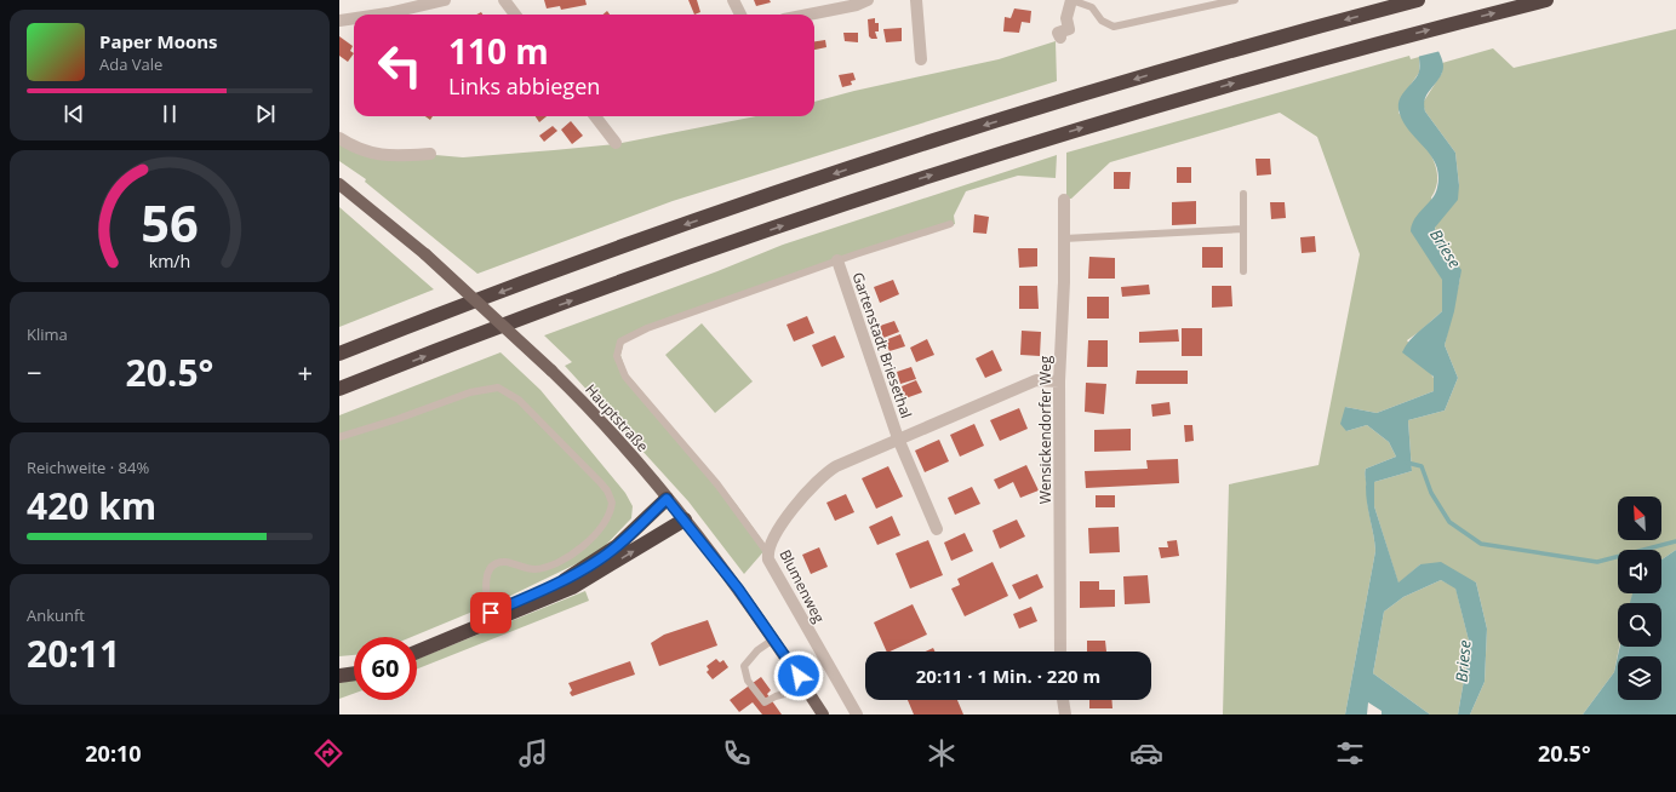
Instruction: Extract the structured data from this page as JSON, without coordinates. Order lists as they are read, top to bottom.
{
  "streets": {
    "main road": ["Hauptstraße"],
    "street": ["Gartenstadt Briesethal", "Wensickendorfer Weg", "Blumenweg"]
  },
  "crossings": [
    ["Gartenstadt Briesethal", "Blumenweg"],
    ["Wensickendorfer Weg", "Blumenweg"]
  ],
  "water": ["Briese"],
  "north": "top left",
  "page": {
    "turn": ["110 m", "Links abbiegen"],
    "song": ["Paper Moons", "Ada Vale"],
    "tile": [
      "Klima",
      ["Reichweite · 84%", "420 km"],
      ["Ankunft", "20:11"]
    ],
    "heat": ["−", "20.5°", "+"],
    "limit": "60",
    "trip": "20:11 · 1 Min. · 220 m",
    "tabs": ["20:10", "20.5°"],
    "gauge": ["56", "km/h"]
  }
}
